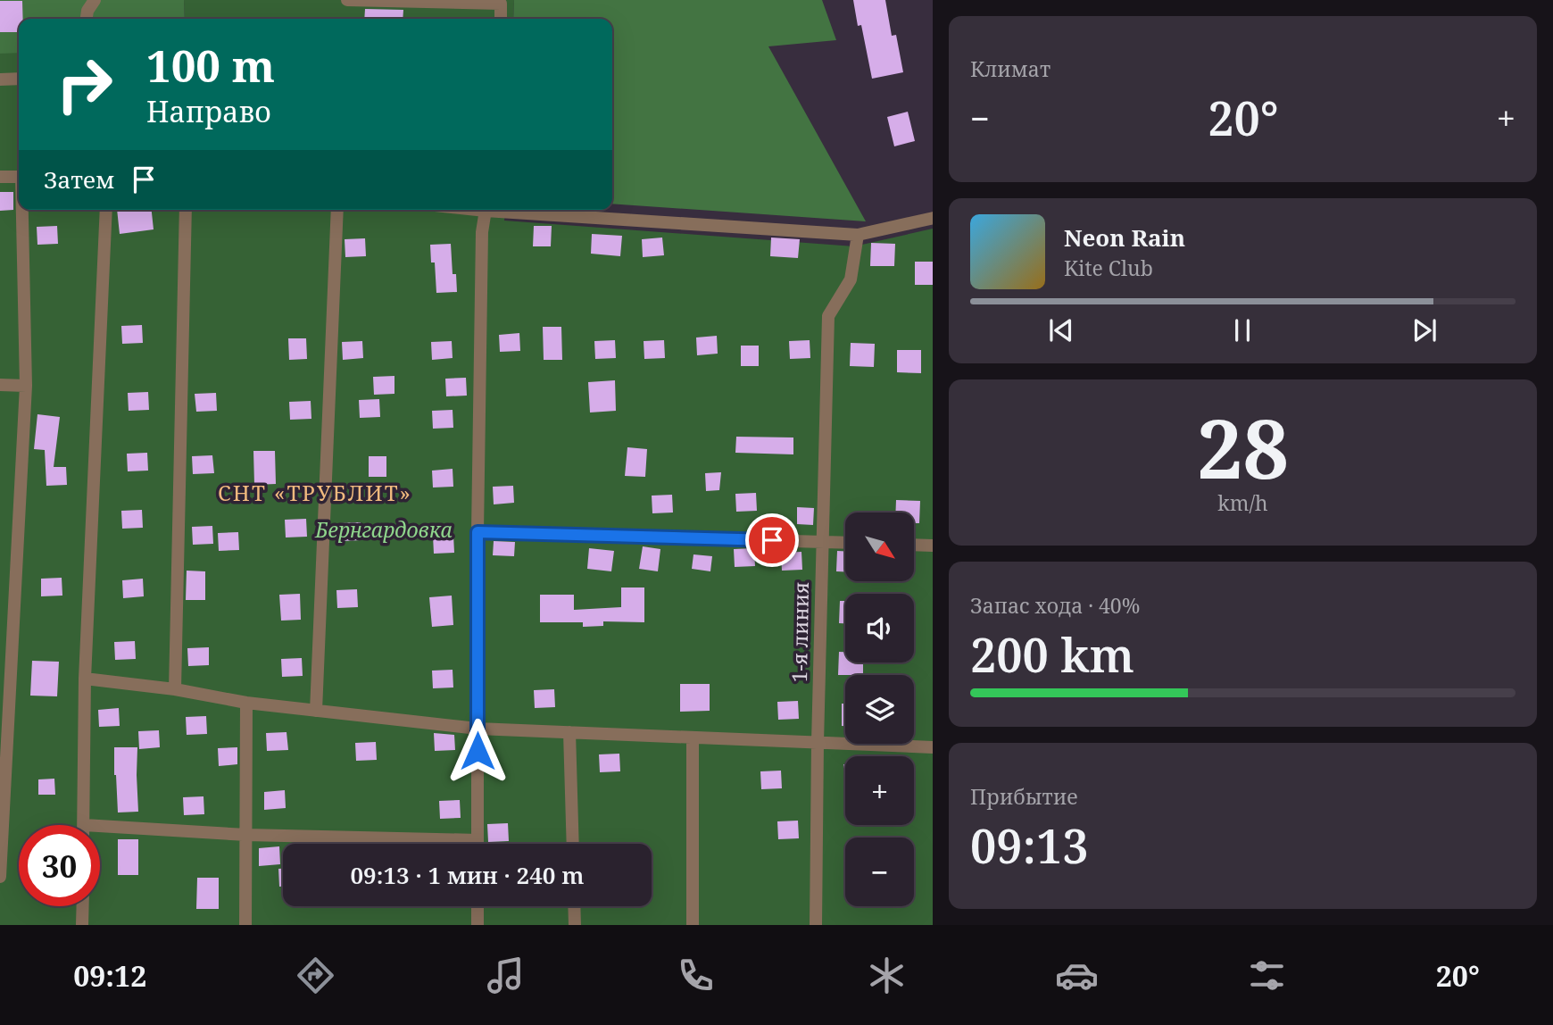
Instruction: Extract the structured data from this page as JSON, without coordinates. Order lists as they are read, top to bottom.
{
  "streets": {
    "street": ["1-я линия"]
  },
  "districts": ["СНТ «ТРУБЛИТ»"],
  "parks": ["Бернгардовка"],
  "north": "bottom right",
  "page": {
    "tile": [
      "Климат",
      ["28", "km/h"],
      ["Запас хода · 40%", "200 km"],
      ["Прибытие", "09:13"]
    ],
    "turn": ["100 m", "Направо"],
    "heat": ["−", "20°", "+"],
    "then": "Затем",
    "song": ["Neon Rain", "Kite Club"],
    "map_buttons": ["+", "−"],
    "limit": "30",
    "trip": "09:13 · 1 мин · 240 m",
    "tabs": ["09:12", "20°"]
  }
}
